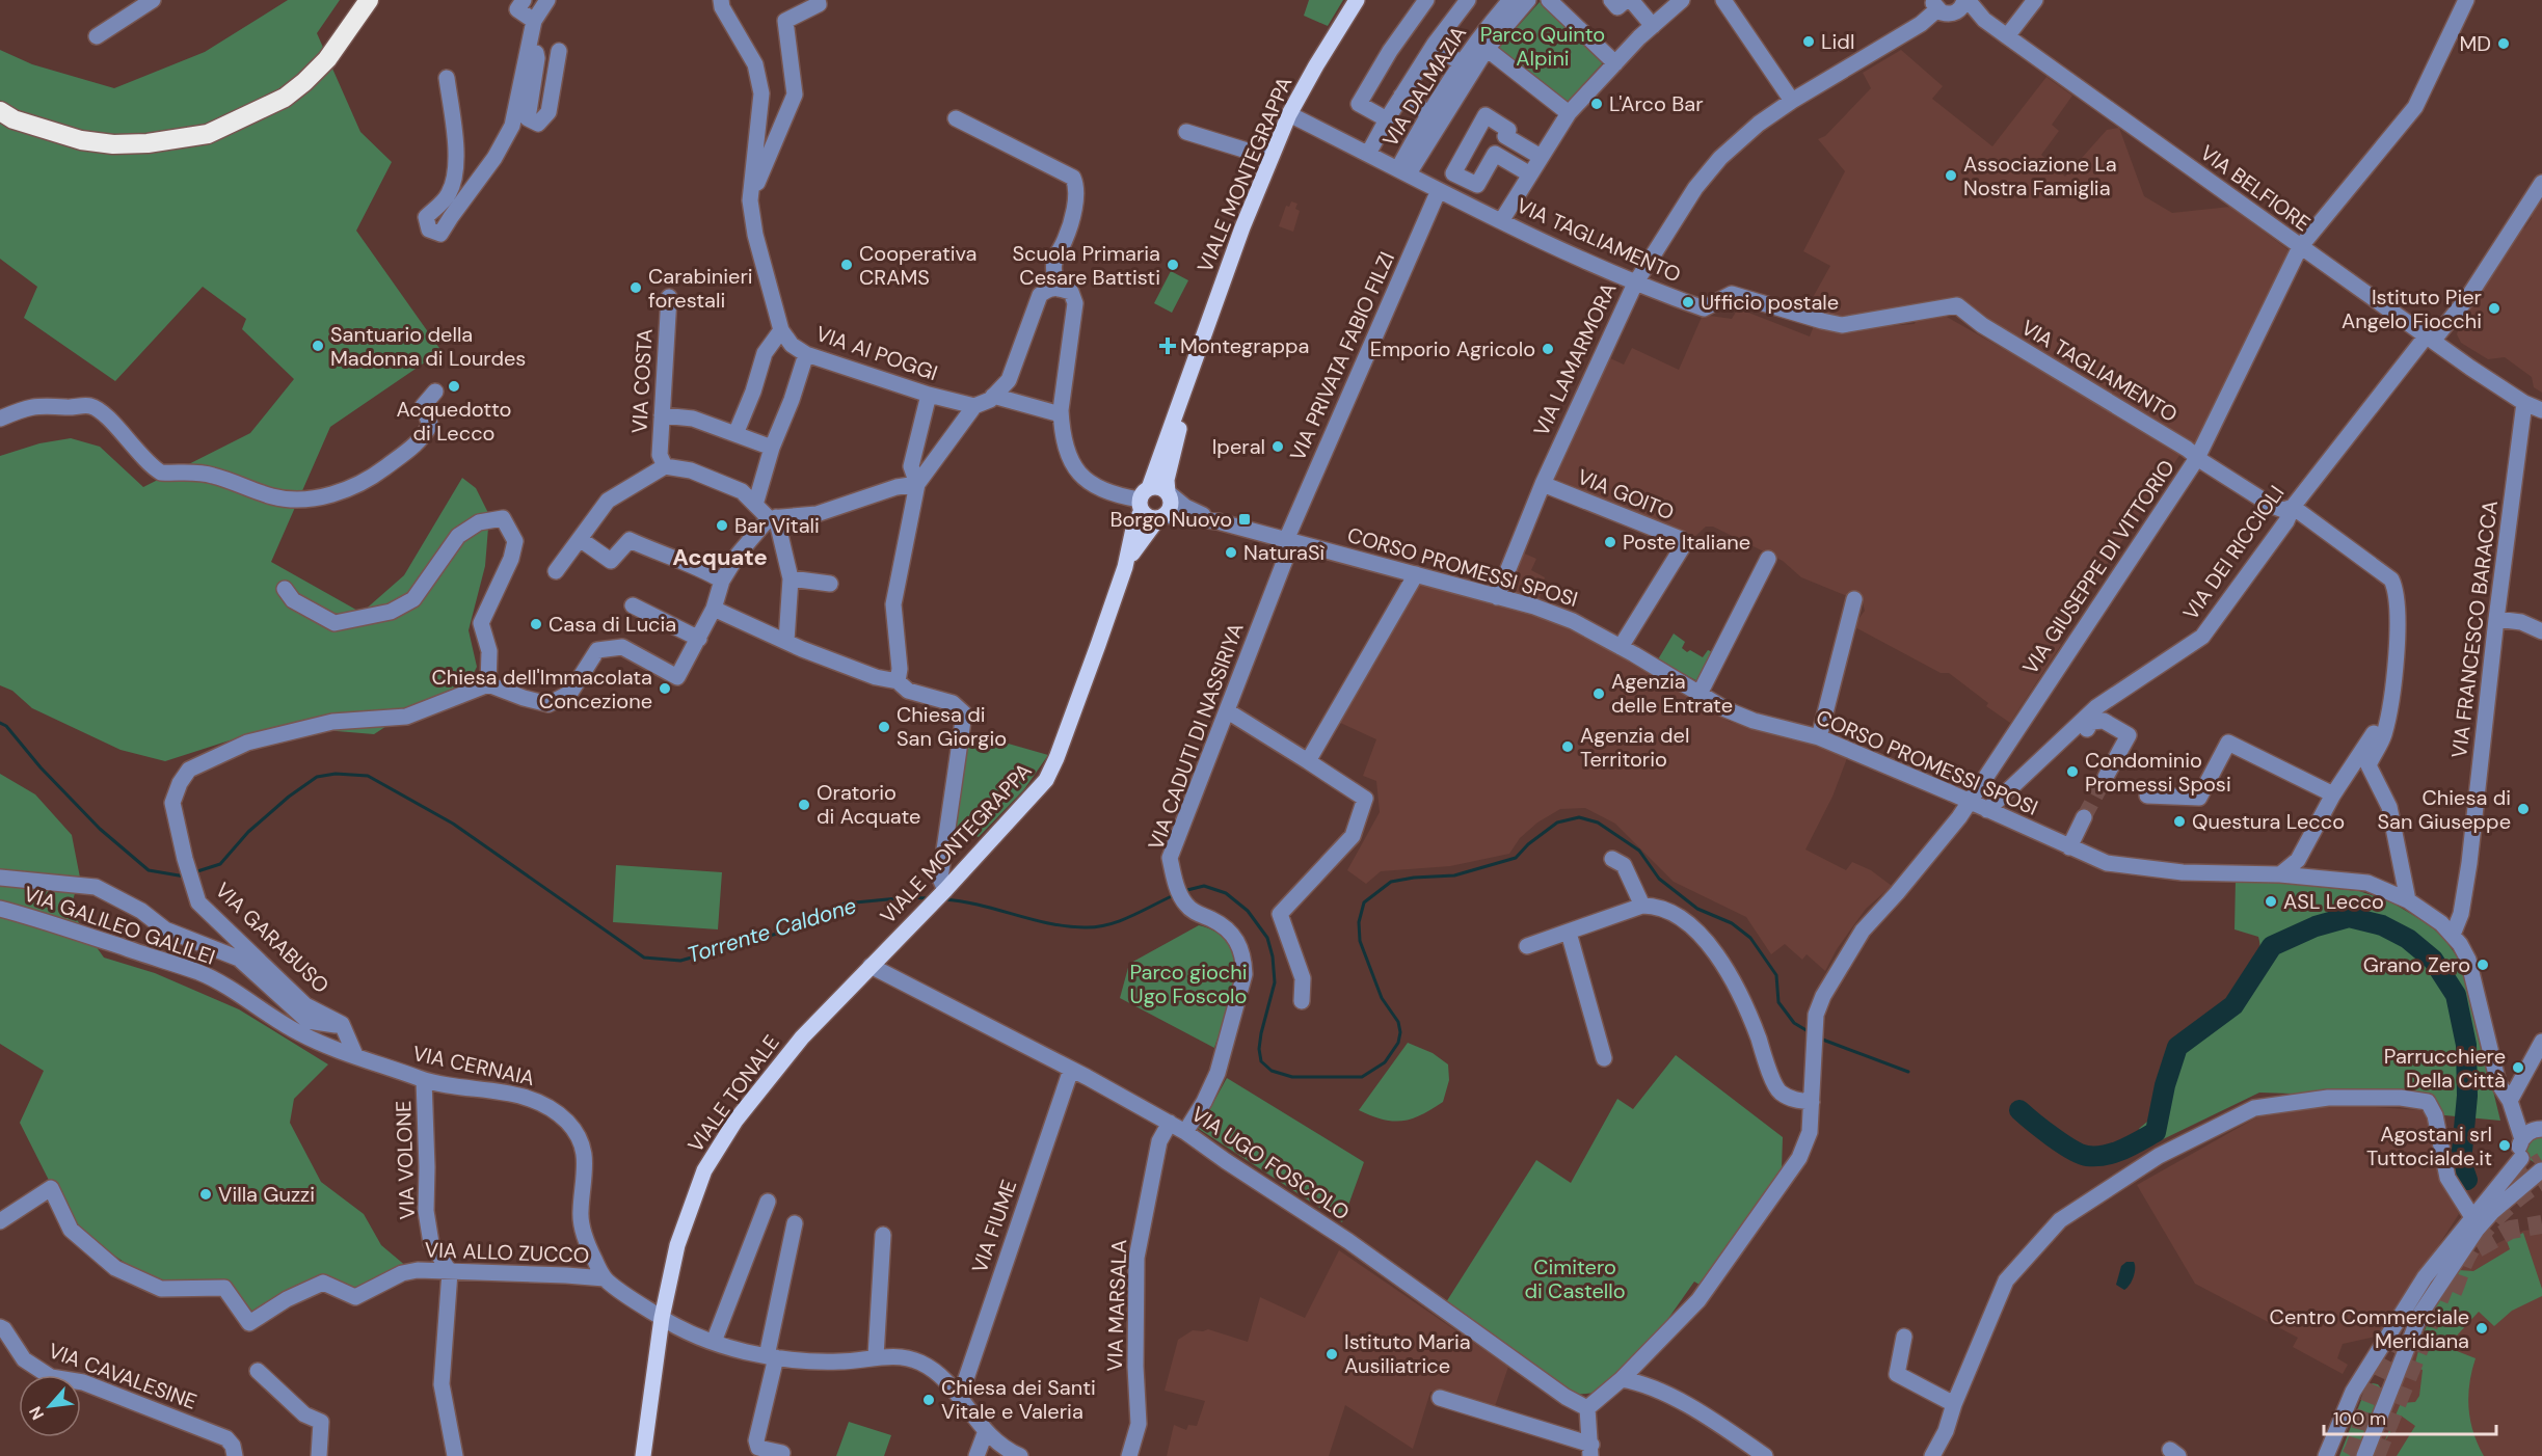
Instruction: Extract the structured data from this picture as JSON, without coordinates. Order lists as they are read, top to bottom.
{
  "streets": {
    "main road": ["VIALE MONTEGRAPPA", "VIALE TONALE"],
    "street": [
      "VIA DALMAZIA",
      "VIA BELFIORE",
      "VIA TAGLIAMENTO",
      "VIA AI POGGI",
      "VIA PRIVATA FABIO FILZI",
      "VIA LAMARMORA",
      "VIA COSTA",
      "VIA GOITO",
      "VIA DEI RICCIOLI",
      "CORSO PROMESSI SPOSI",
      "VIA GIUSEPPE DI VITTORIO",
      "VIA FRANCESCO BARACCA",
      "VIA CADUTI DI NASSIRIYA",
      "VIA GALILEO GALILEI",
      "VIA GARABUSO",
      "VIA CERNAIA",
      "VIA VOLONE",
      "VIA UGO FOSCOLO",
      "VIA FIUME",
      "VIA ALLO ZUCCO",
      "VIA MARSALA",
      "VIA CAVALESINE"
    ]
  },
  "crossings": [
    ["VIA DALMAZIA", "VIA TAGLIAMENTO"],
    ["VIALE MONTEGRAPPA", "VIA TAGLIAMENTO"],
    ["VIALE MONTEGRAPPA", "CORSO PROMESSI SPOSI"],
    ["VIALE MONTEGRAPPA", "VIALE TONALE"],
    ["VIALE MONTEGRAPPA", "VIA UGO FOSCOLO"],
    ["VIA BELFIORE", "VIA DEI RICCIOLI"],
    ["VIA BELFIORE", "VIA GIUSEPPE DI VITTORIO"],
    ["VIA BELFIORE", "VIA FRANCESCO BARACCA"],
    ["VIA TAGLIAMENTO", "VIA PRIVATA FABIO FILZI"],
    ["VIA TAGLIAMENTO", "VIA LAMARMORA"],
    ["VIA TAGLIAMENTO", "VIA DEI RICCIOLI"],
    ["VIA TAGLIAMENTO", "VIA GIUSEPPE DI VITTORIO"],
    ["VIA PRIVATA FABIO FILZI", "CORSO PROMESSI SPOSI"],
    ["VIA PRIVATA FABIO FILZI", "VIA CADUTI DI NASSIRIYA"],
    ["VIA LAMARMORA", "VIA GOITO"],
    ["VIA LAMARMORA", "CORSO PROMESSI SPOSI"],
    ["VIA GOITO", "CORSO PROMESSI SPOSI"],
    ["VIA DEI RICCIOLI", "CORSO PROMESSI SPOSI"],
    ["CORSO PROMESSI SPOSI", "VIA GIUSEPPE DI VITTORIO"],
    ["CORSO PROMESSI SPOSI", "VIA FRANCESCO BARACCA"],
    ["CORSO PROMESSI SPOSI", "VIA CADUTI DI NASSIRIYA"],
    ["VIA CADUTI DI NASSIRIYA", "VIA UGO FOSCOLO"],
    ["VIA GALILEO GALILEI", "VIA CERNAIA"],
    ["VIA CERNAIA", "VIALE TONALE"],
    ["VIA CERNAIA", "VIA VOLONE"],
    ["VIA CERNAIA", "VIA FIUME"],
    ["VIA CERNAIA", "VIA ALLO ZUCCO"],
    ["VIALE TONALE", "VIA UGO FOSCOLO"],
    ["VIA VOLONE", "VIA ALLO ZUCCO"],
    ["VIA UGO FOSCOLO", "VIA FIUME"],
    ["VIA UGO FOSCOLO", "VIA MARSALA"]
  ],
  "districts": ["Acquate"],
  "water": ["Torrente Caldone"],
  "parks": ["Parco Quinto Alpini", "Parco giochi Ugo Foscolo", "Cimitero di Castello"],
  "places": {
    "other": [
      "Lidl",
      "MD",
      "L'Arco Bar",
      "Associazione La Nostra Famiglia",
      "Cooperativa CRAMS",
      "Scuola Primaria Cesare Battisti",
      "Carabinieri forestali",
      "Ufficio postale",
      "Istituto Pier Angelo Fiocchi",
      "Santuario della Madonna di Lourdes",
      "Emporio Agricolo",
      "Acquedotto di Lecco",
      "Iperal",
      "Bar Vitali",
      "Poste Italiane",
      "NaturaSì",
      "Casa di Lucia",
      "Chiesa dell'Immacolata Concezione",
      "Agenzia delle Entrate",
      "Chiesa di San Giorgio",
      "Agenzia del Territorio",
      "Condominio Promessi Sposi",
      "Oratorio di Acquate",
      "Chiesa di San Giuseppe",
      "Questura Lecco",
      "ASL Lecco",
      "Grano Zero",
      "Parrucchiere Della Città",
      "Agostani srl Tuttocialde.it",
      "Villa Guzzi",
      "Centro Commerciale Meridiana",
      "Istituto Maria Ausiliatrice",
      "Chiesa dei Santi Vitale e Valeria"
    ],
    "health": ["Montegrappa"],
    "transit": ["Borgo Nuovo"]
  },
  "scale_bar": "100 m",
  "north": "bottom left"
}
